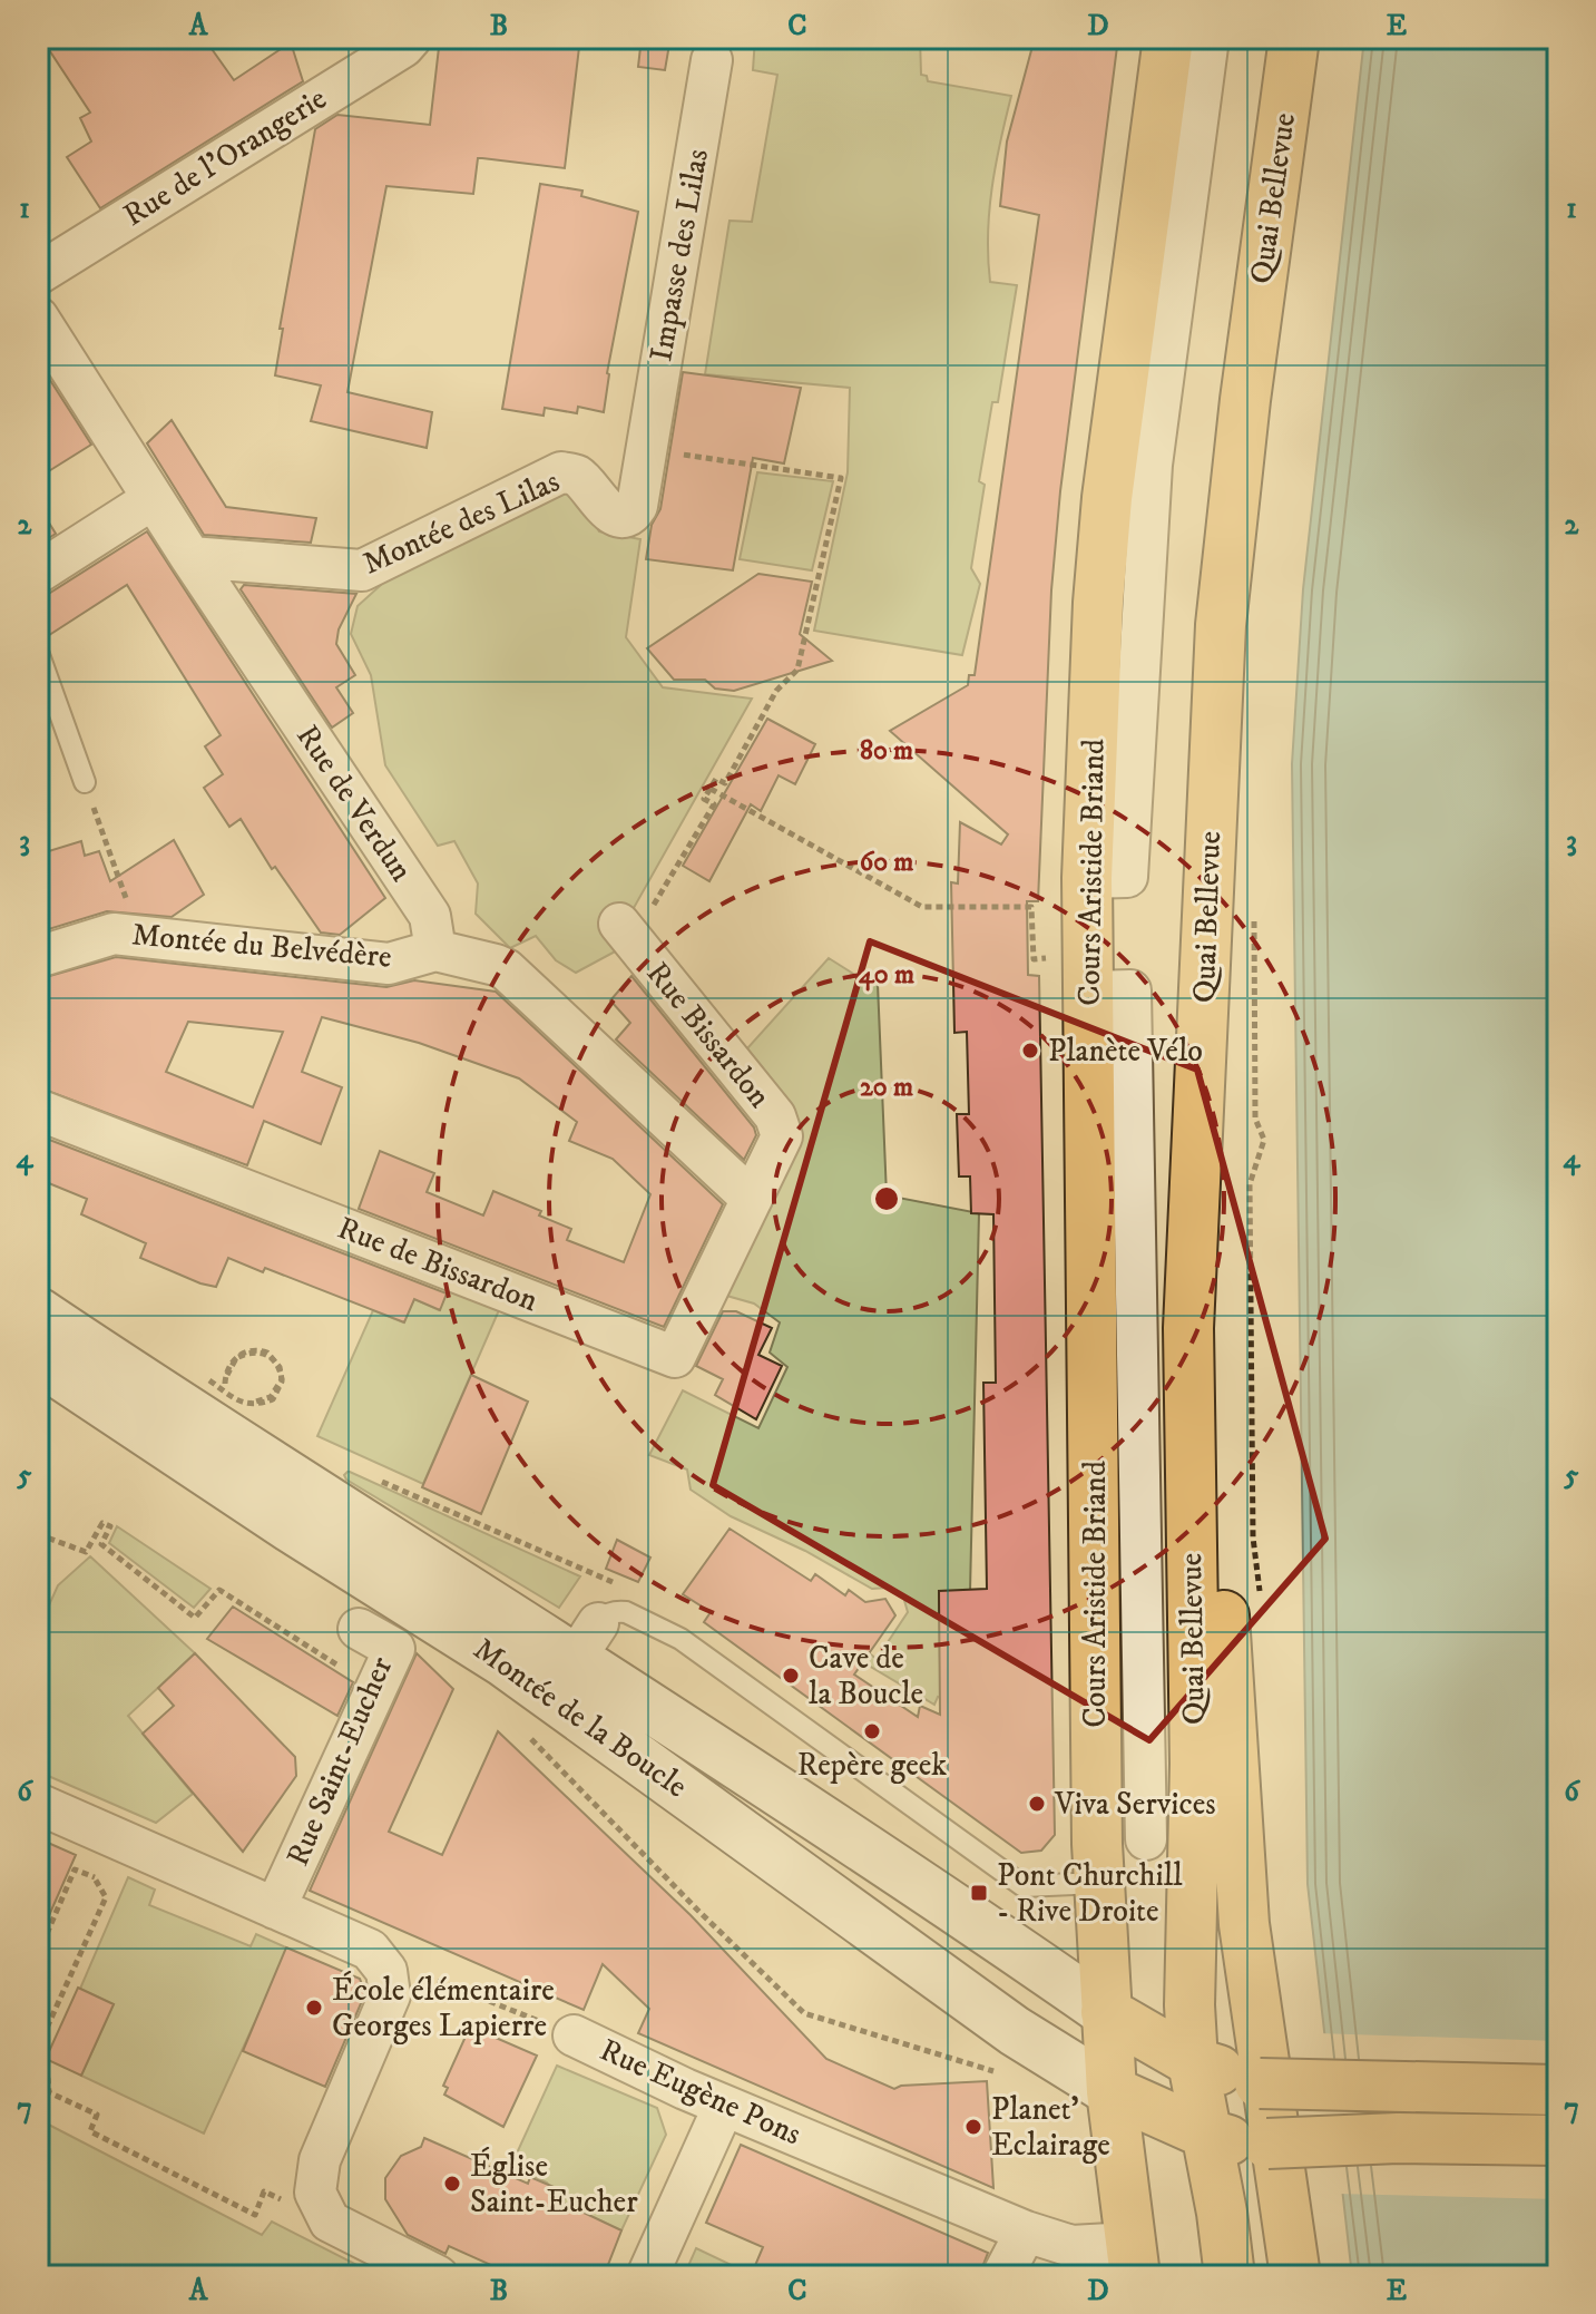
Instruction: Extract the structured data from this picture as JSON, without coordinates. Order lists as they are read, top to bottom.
{
  "streets": {
    "main road": ["Quai Bellevue", "Cours Aristide Briand", "Montée de la Boucle"],
    "street": [
      "Rue de l'Orangerie",
      "Impasse des Lilas",
      "Montée des Lilas",
      "Rue de Verdun",
      "Montée du Belvédère",
      "Rue Bissardon",
      "Rue de Bissardon",
      "Rue Saint-Eucher",
      "Rue Eugène Pons"
    ]
  },
  "crossings": [
    ["Impasse des Lilas", "Montée des Lilas"],
    ["Montée des Lilas", "Rue de Verdun"],
    ["Rue de Verdun", "Montée du Belvédère"],
    ["Cours Aristide Briand", "Montée de la Boucle"],
    ["Cours Aristide Briand", "Rue Eugène Pons"],
    ["Rue Bissardon", "Rue de Bissardon"]
  ],
  "places": {
    "other": [
      "Planète Vélo",
      "Cave de la Boucle",
      "Repère geek",
      "Viva Services",
      "École élémentaire Georges Lapierre",
      "Planet' Eclairage",
      "Église Saint-Eucher"
    ],
    "transit": ["Pont Churchill - Rive Droite"]
  },
  "grid": {
    "columns": [
      "A",
      "B",
      "C",
      "D",
      "E"
    ],
    "rows": [
      "1",
      "2",
      "3",
      "4",
      "5",
      "6",
      "7"
    ]
  },
  "rings": [
    "80 m",
    "60 m",
    "40 m",
    "20 m"
  ]
}
